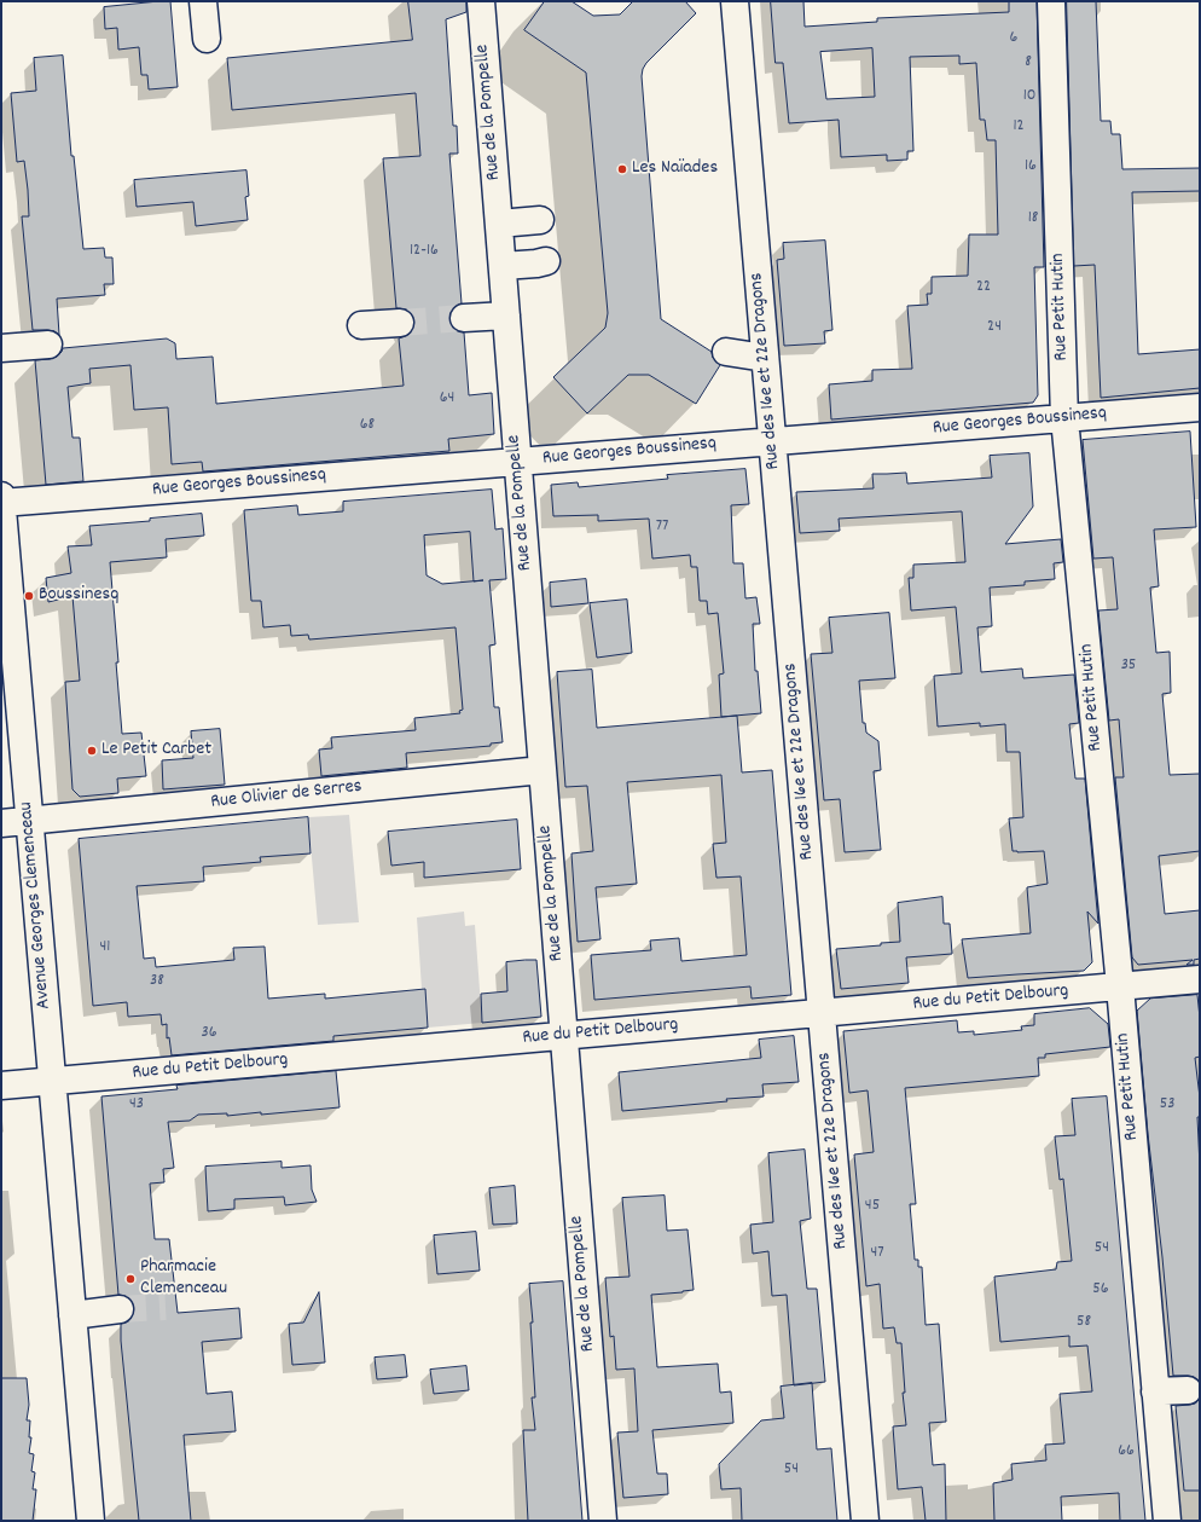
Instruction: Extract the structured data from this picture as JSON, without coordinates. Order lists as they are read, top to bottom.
{
  "streets": {
    "street": [
      "Rue de la Pompelle",
      "Rue Petit Hutin",
      "Rue des 16e et 22e Dragons",
      "Rue Georges Boussinesq",
      "Rue Olivier de Serres",
      "Avenue Georges Clemenceau",
      "Rue du Petit Delbourg"
    ]
  },
  "crossings": [
    ["Rue de la Pompelle", "Rue Georges Boussinesq"],
    ["Rue de la Pompelle", "Rue Olivier de Serres"],
    ["Rue de la Pompelle", "Rue du Petit Delbourg"],
    ["Rue Petit Hutin", "Rue Georges Boussinesq"],
    ["Rue Petit Hutin", "Rue du Petit Delbourg"],
    ["Rue des 16e et 22e Dragons", "Rue Georges Boussinesq"],
    ["Rue des 16e et 22e Dragons", "Rue du Petit Delbourg"],
    ["Rue Georges Boussinesq", "Avenue Georges Clemenceau"],
    ["Rue Olivier de Serres", "Avenue Georges Clemenceau"],
    ["Avenue Georges Clemenceau", "Rue du Petit Delbourg"]
  ],
  "places": [
    "Les Naïades",
    "Boussinesq",
    "Le Petit Carbet",
    "Pharmacie Clemenceau"
  ],
  "house_numbers": [
    "6",
    "8",
    "10",
    "12",
    "16",
    "18",
    "12-16",
    "22",
    "24",
    "64",
    "68",
    "77",
    "35",
    "41",
    "38",
    "36",
    "43",
    "53",
    "45",
    "54",
    "47",
    "56",
    "58",
    "66",
    "54"
  ]
}
